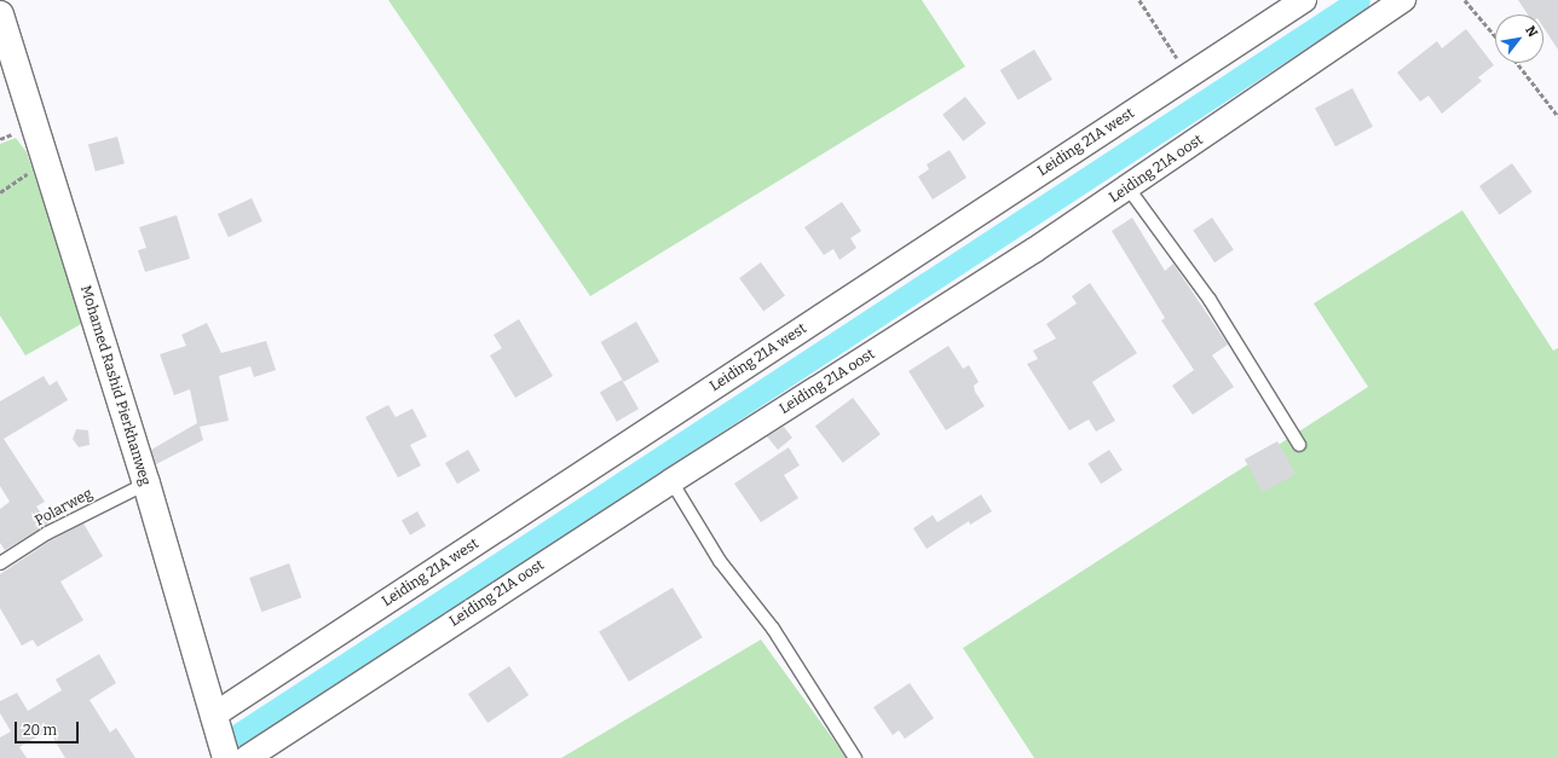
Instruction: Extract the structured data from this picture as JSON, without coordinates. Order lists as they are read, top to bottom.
{
  "streets": {
    "street": ["Leiding 21A west", "Leiding 21A oost", "Mohamed Rashid Pierkhanweg"],
    "lane": ["Polarweg"]
  },
  "crossings": [
    ["Leiding 21A west", "Mohamed Rashid Pierkhanweg"],
    ["Mohamed Rashid Pierkhanweg", "Polarweg"]
  ],
  "scale_bar": "20 m",
  "north": "top right"
}
